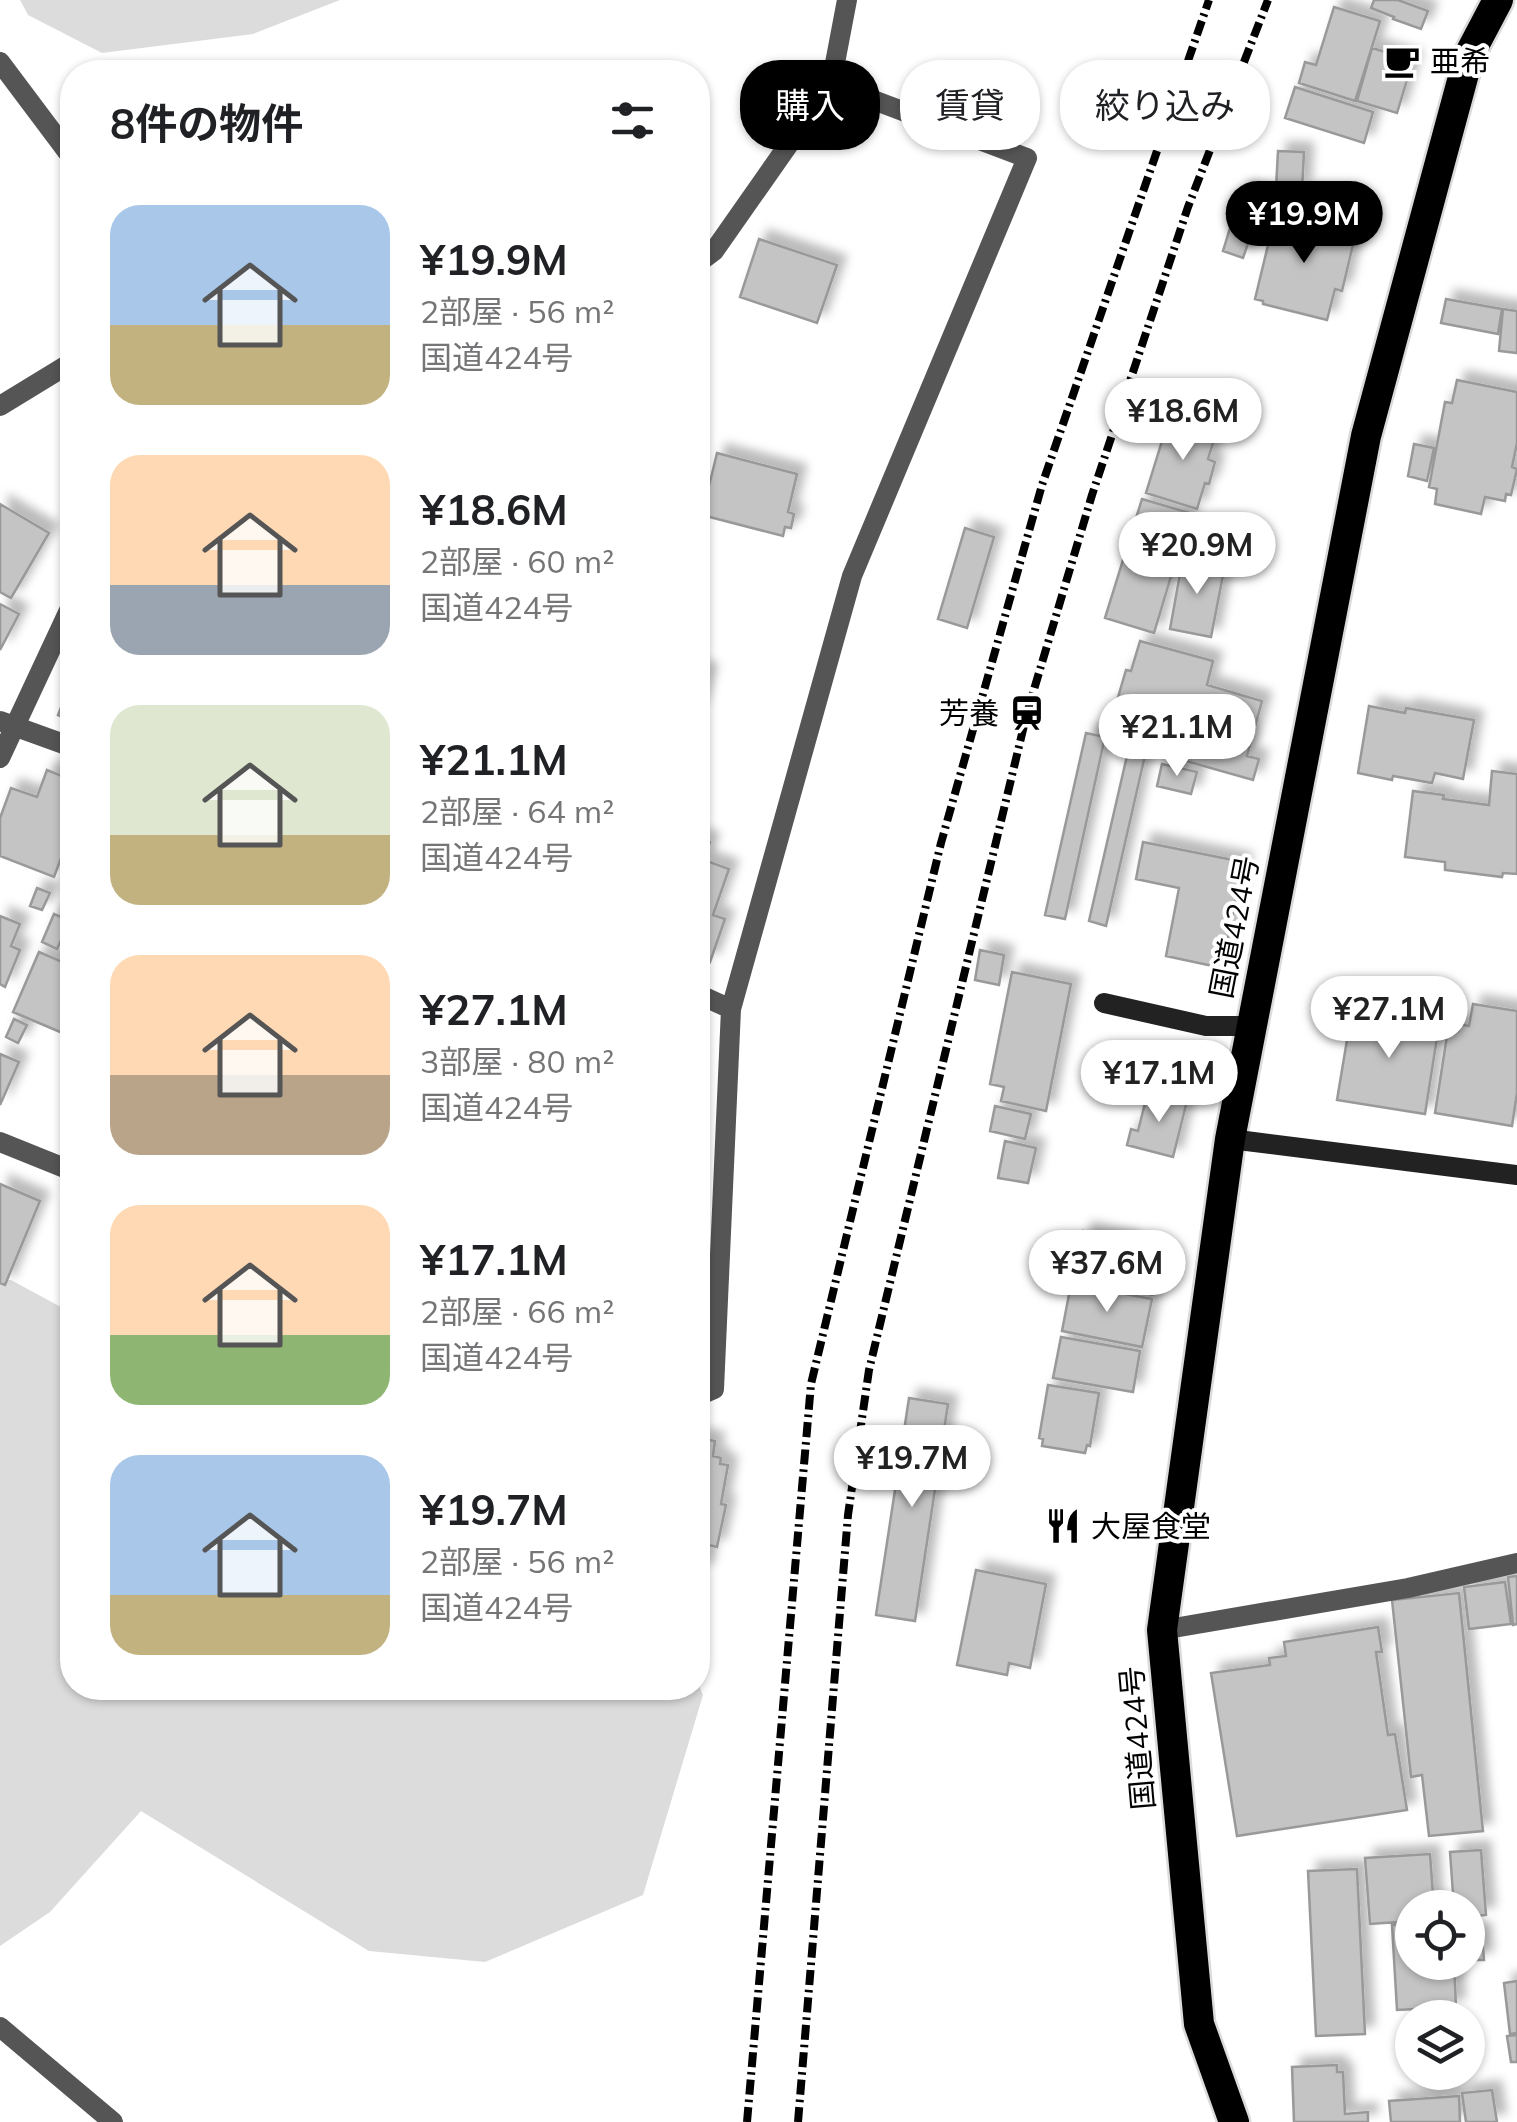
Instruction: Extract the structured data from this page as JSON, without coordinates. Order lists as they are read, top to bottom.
{
  "streets": {
    "highway": ["国道424号"]
  },
  "places": {
    "cafe": ["亜希"],
    "station": ["芳養"],
    "restaurant": ["大屋食堂"]
  },
  "page": {
    "chip": ["購入", "賃貸", "絞り込み"],
    "heading": "8件の物件",
    "list": [
      {
        "name": "¥19.9M",
        "note": "2部屋 · 56 m² · 国道424号"
      },
      {
        "name": "¥18.6M",
        "note": "2部屋 · 60 m² · 国道424号"
      },
      {
        "name": "¥21.1M",
        "note": "2部屋 · 64 m² · 国道424号"
      },
      {
        "name": "¥27.1M",
        "note": "3部屋 · 80 m² · 国道424号"
      },
      {
        "name": "¥17.1M",
        "note": "2部屋 · 66 m² · 国道424号"
      },
      {
        "name": "¥19.7M",
        "note": "2部屋 · 56 m² · 国道424号"
      }
    ],
    "price": [
      "¥19.9M",
      "¥18.6M",
      "¥20.9M",
      "¥21.1M",
      "¥27.1M",
      "¥17.1M",
      "¥37.6M",
      "¥19.7M"
    ]
  }
}
